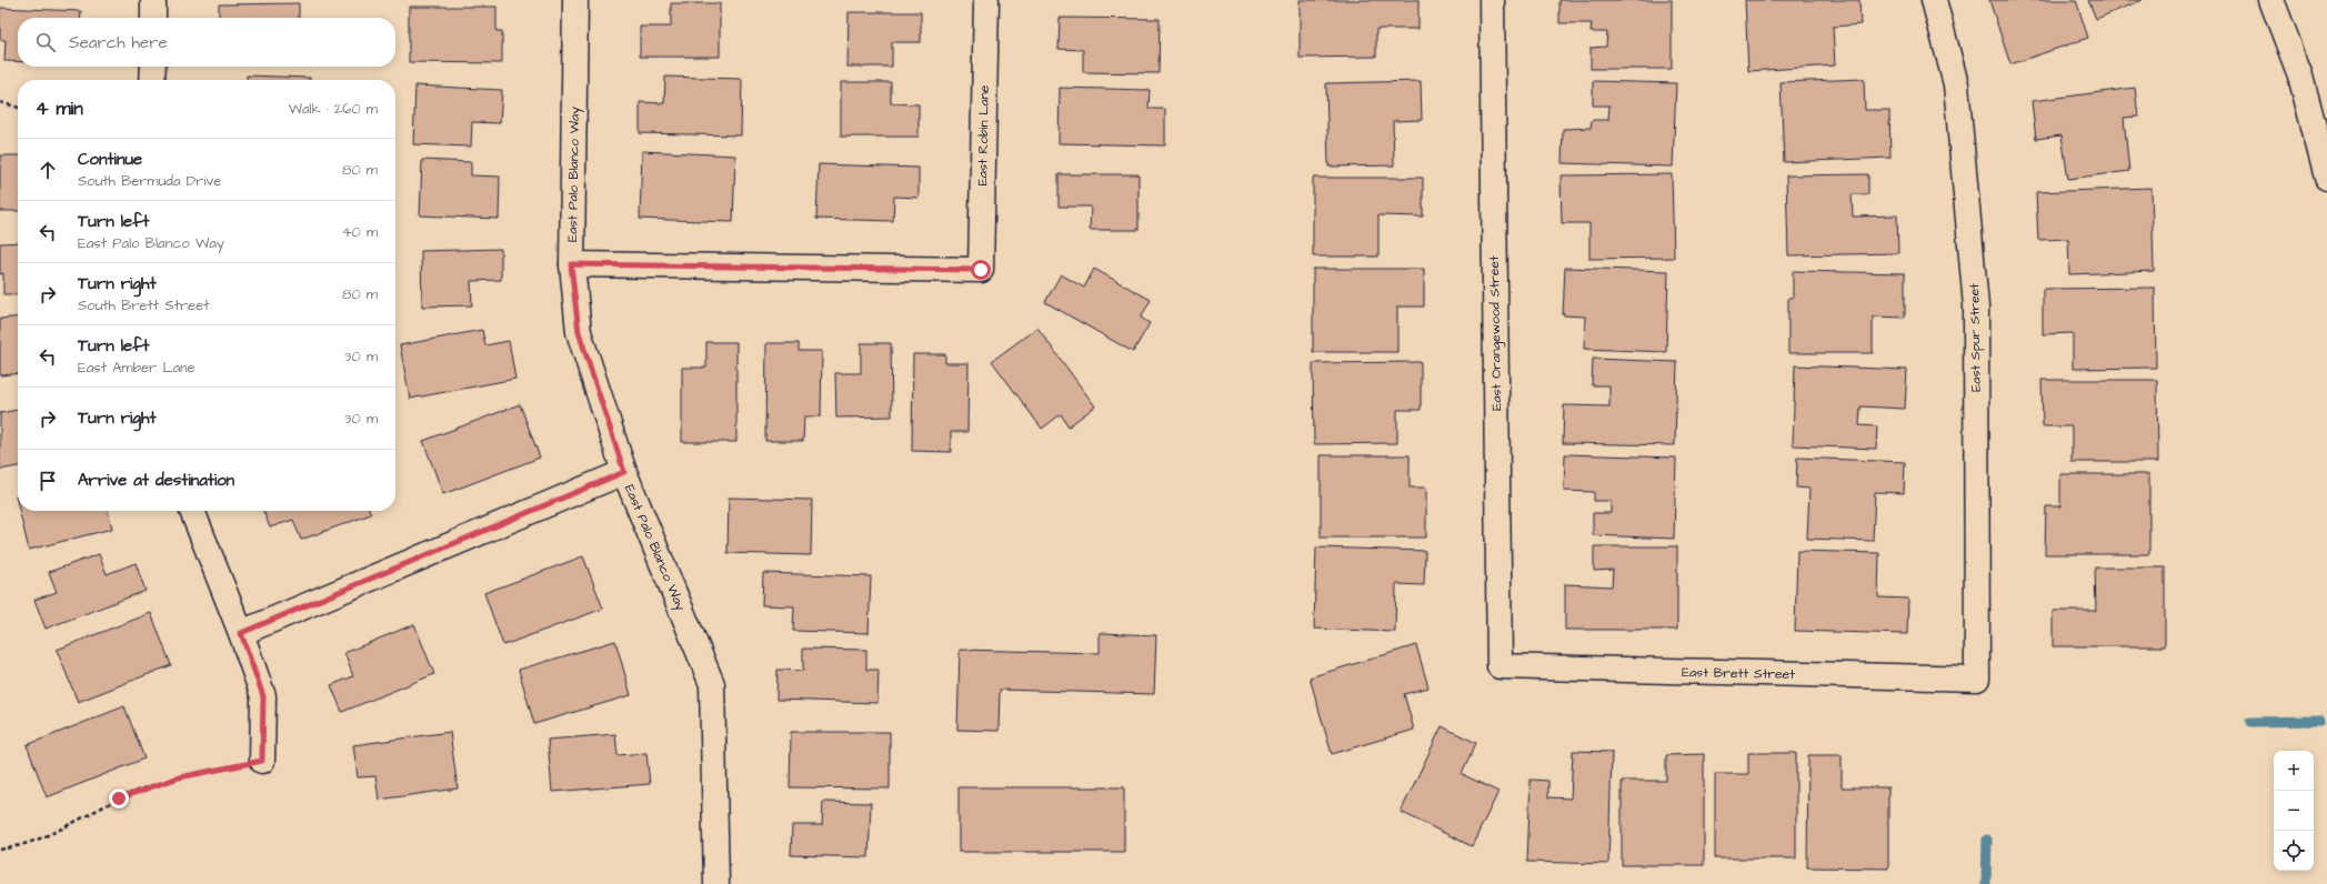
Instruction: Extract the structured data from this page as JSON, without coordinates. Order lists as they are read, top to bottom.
{
  "streets": {
    "street": [
      "East Robin Lane",
      "East Palo Blanco Way",
      "East Orangewood Street",
      "East Spur Street",
      "East Brett Street"
    ]
  },
  "crossings": [
    ["East Robin Lane", "East Palo Blanco Way"],
    ["East Orangewood Street", "East Brett Street"],
    ["East Spur Street", "East Brett Street"]
  ],
  "page": {
    "search": "Search here",
    "heading": ["4 min", "Walk · 260 m"],
    "list": [
      ["Continue", "South Bermuda Drive", "80 m"],
      ["Turn left", "East Palo Blanco Way", "40 m"],
      ["Turn right", "South Brett Street", "80 m"],
      ["Turn left", "East Amber Lane", "30 m"],
      ["Turn right", "30 m"],
      "Arrive at destination"
    ],
    "map_buttons": ["+", "−"]
  }
}
